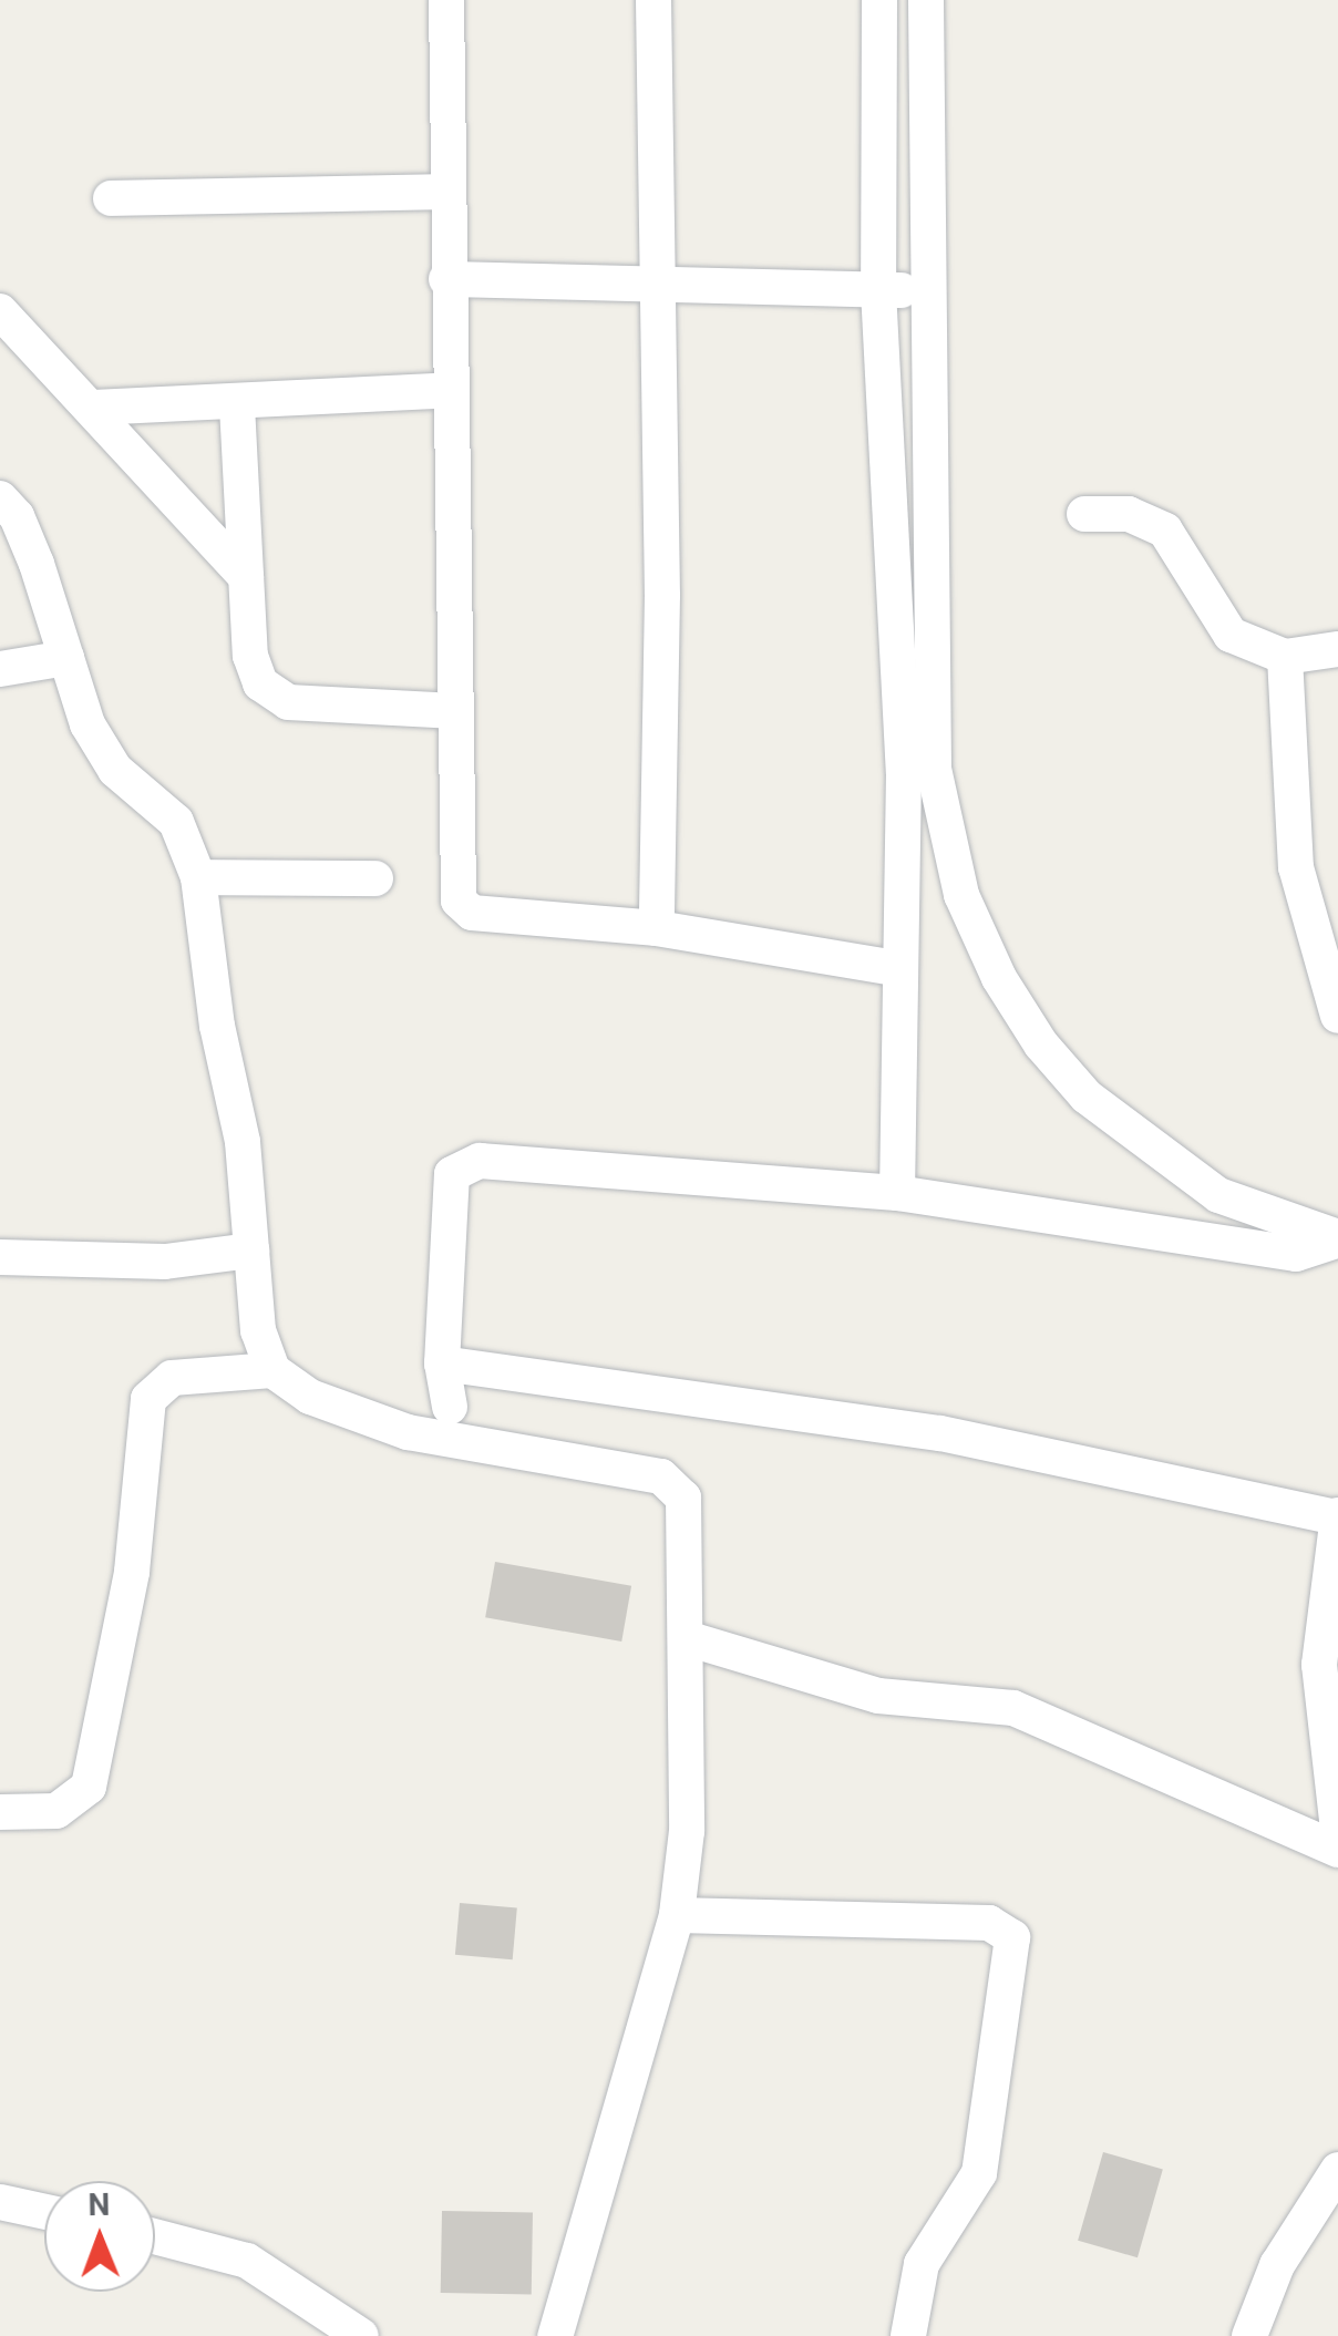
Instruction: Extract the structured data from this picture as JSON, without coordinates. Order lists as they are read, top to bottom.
{
  "north": "top"
}
